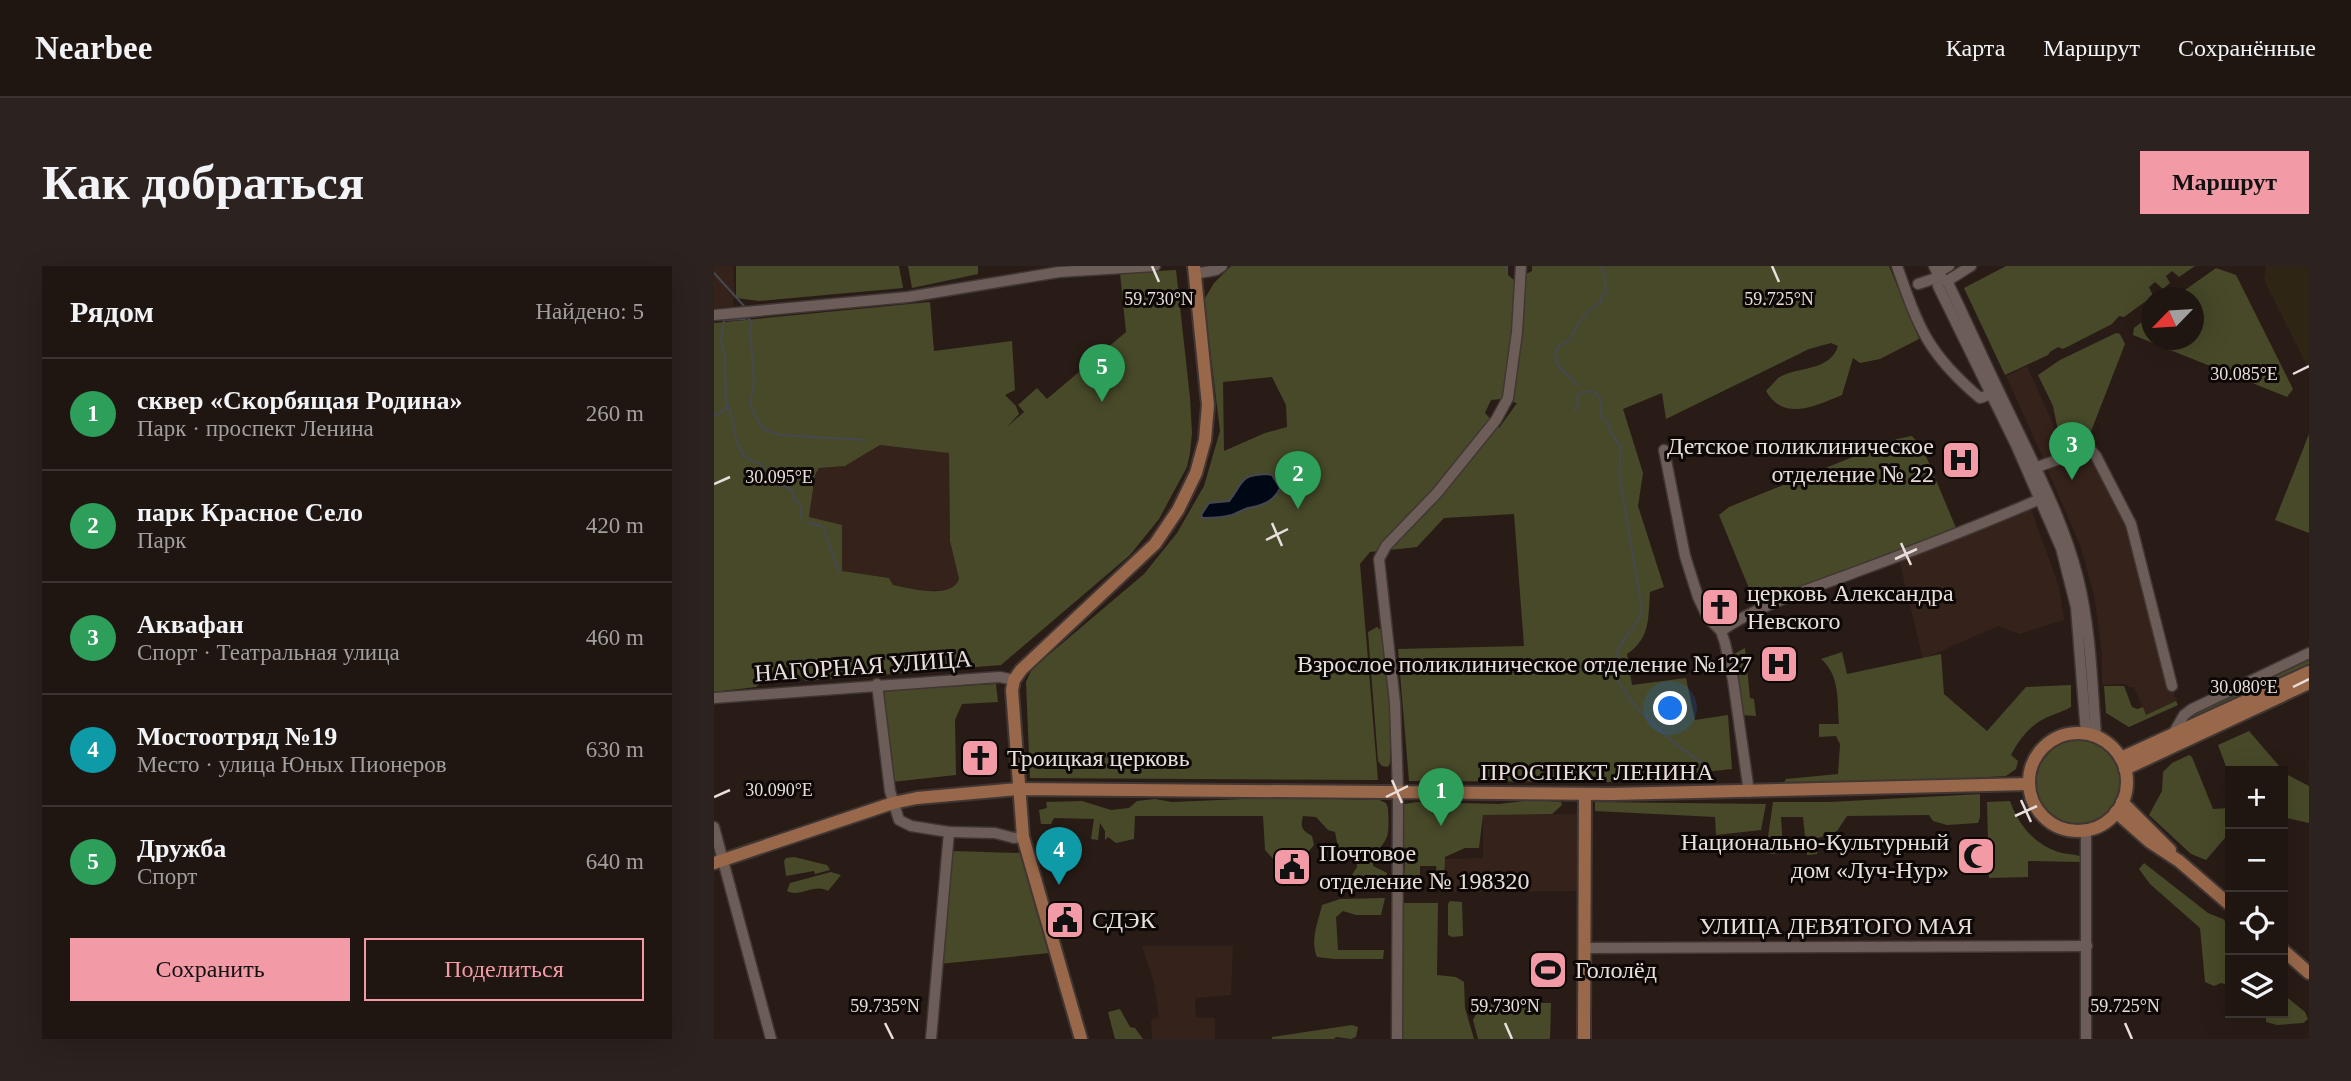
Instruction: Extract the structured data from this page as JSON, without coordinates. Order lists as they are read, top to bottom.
{
  "streets": {
    "main road": ["ПРОСПЕКТ ЛЕНИНА"],
    "street": ["НАГОРНАЯ УЛИЦА", "УЛИЦА ДЕВЯТОГО МАЯ"]
  },
  "places": {
    "hospital": ["Детское поликлиническое отделение № 22", "Взрослое поликлиническое отделение №127"],
    "church": ["церковь Александра Невского", "Троицкая церковь"],
    "mosque": ["Национально-Культурный дом «Луч-Нур»"],
    "public building": ["Почтовое отделение № 198320", "СДЭК"],
    "sports": ["Гололёд"]
  },
  "north": "bottom left",
  "page": {
    "header": "Nearbee",
    "nav": ["Карта", "Маршрут", "Сохранённые"],
    "buttons": [
      "Маршрут",
      ["Сохранить", "Поделиться"]
    ],
    "title": "Как добраться",
    "heading": ["Рядом", "Найдено: 5"],
    "pins": [
      "5",
      "3",
      "2",
      "1",
      "4"
    ],
    "list": [
      {
        "mark": "1",
        "name": "сквер «Скорбящая Родина»",
        "note": "Парк · проспект Ленина",
        "value": "260 m"
      },
      {
        "mark": "2",
        "name": "парк Красное Село",
        "note": "Парк",
        "value": "420 m"
      },
      {
        "mark": "3",
        "name": "Аквафан",
        "note": "Спорт · Театральная улица",
        "value": "460 m"
      },
      {
        "mark": "4",
        "name": "Мостоотряд №19",
        "note": "Место · улица Юных Пионеров",
        "value": "630 m"
      },
      {
        "mark": "5",
        "name": "Дружба",
        "note": "Спорт",
        "value": "640 m"
      }
    ],
    "map_buttons": ["+", "−"]
  },
  "coordinates": [
    "59.725°N",
    "59.730°N",
    "30.085°E",
    "30.095°E",
    "30.080°E",
    "30.090°E",
    "59.735°N"
  ]
}
